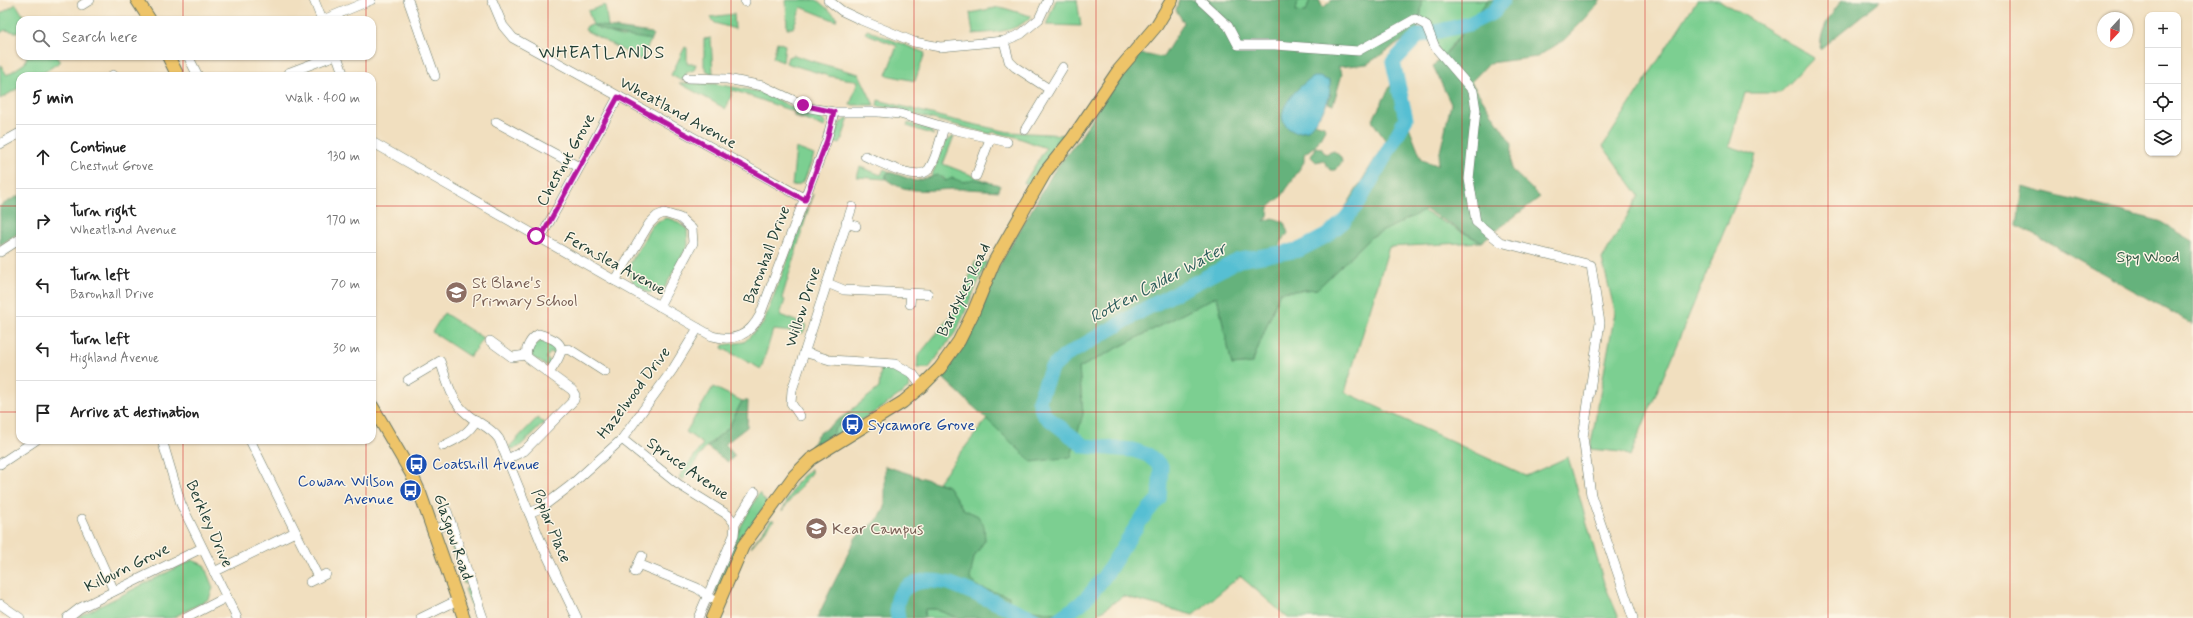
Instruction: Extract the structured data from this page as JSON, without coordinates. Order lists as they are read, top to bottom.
{
  "streets": {
    "main road": ["Bardykes Road", "Glasgow Road"],
    "street": [
      "Wheatland Avenue",
      "Chestnut Grove",
      "Baronhall Drive",
      "Fernslea Avenue",
      "Willow Drive",
      "Hazelwood Drive",
      "Spruce Avenue",
      "Berkley Drive",
      "Poplar Place",
      "Kilburn Grove"
    ]
  },
  "crossings": [
    ["Wheatland Avenue", "Chestnut Grove"],
    ["Wheatland Avenue", "Baronhall Drive"],
    ["Chestnut Grove", "Fernslea Avenue"],
    ["Baronhall Drive", "Fernslea Avenue"],
    ["Baronhall Drive", "Hazelwood Drive"],
    ["Fernslea Avenue", "Hazelwood Drive"],
    ["Hazelwood Drive", "Spruce Avenue"],
    ["Hazelwood Drive", "Poplar Place"],
    ["Berkley Drive", "Kilburn Grove"]
  ],
  "districts": ["WHEATLANDS"],
  "water": ["Rotten Calder Water"],
  "parks": ["Spy Wood"],
  "places": {
    "school or university": ["St Blane's Primary School", "Kear Campus"],
    "bus stop": ["Sycamore Grove", "Coatshill Avenue", "Cowan Wilson Avenue"]
  },
  "north": "bottom",
  "page": {
    "map_buttons": ["+", "−"],
    "search": "Search here",
    "heading": ["5 min", "Walk · 400 m"],
    "list": [
      ["Continue", "Chestnut Grove", "130 m"],
      ["Turn right", "Wheatland Avenue", "170 m"],
      ["Turn left", "Baronhall Drive", "70 m"],
      ["Turn left", "Highland Avenue", "30 m"],
      "Arrive at destination"
    ]
  }
}
